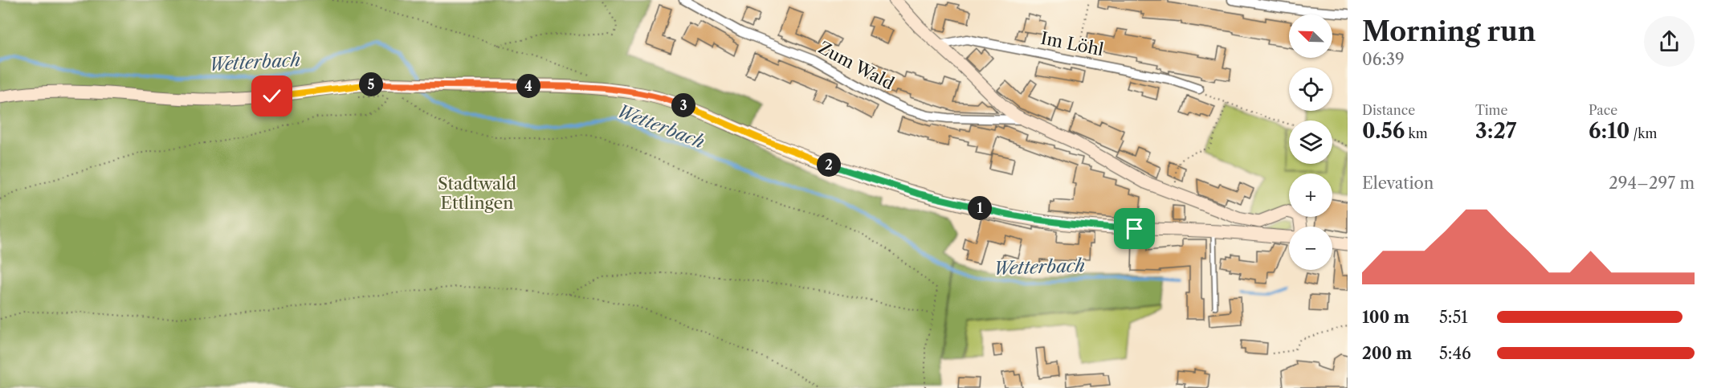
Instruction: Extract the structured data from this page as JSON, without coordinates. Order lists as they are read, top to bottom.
{
  "streets": {
    "street": ["Im Löhl", "Zum Wald"]
  },
  "water": ["Wetterbach"],
  "parks": ["Stadtwald Ettlingen"],
  "north": "top left",
  "page": {
    "heading": ["Morning run", "06:39"],
    "map_buttons": ["+", "−"],
    "pins": [
      "5",
      "4",
      "3",
      "2",
      "1"
    ],
    "stats": [
      ["Distance", "0.56 km"],
      ["Time", "3:27"],
      ["Pace", "6:10 /km"]
    ],
    "chart": ["Elevation", "294–297 m"],
    "list": [
      {
        "name": "100 m",
        "note": "5:51"
      },
      {
        "name": "200 m",
        "note": "5:46"
      }
    ]
  }
}
